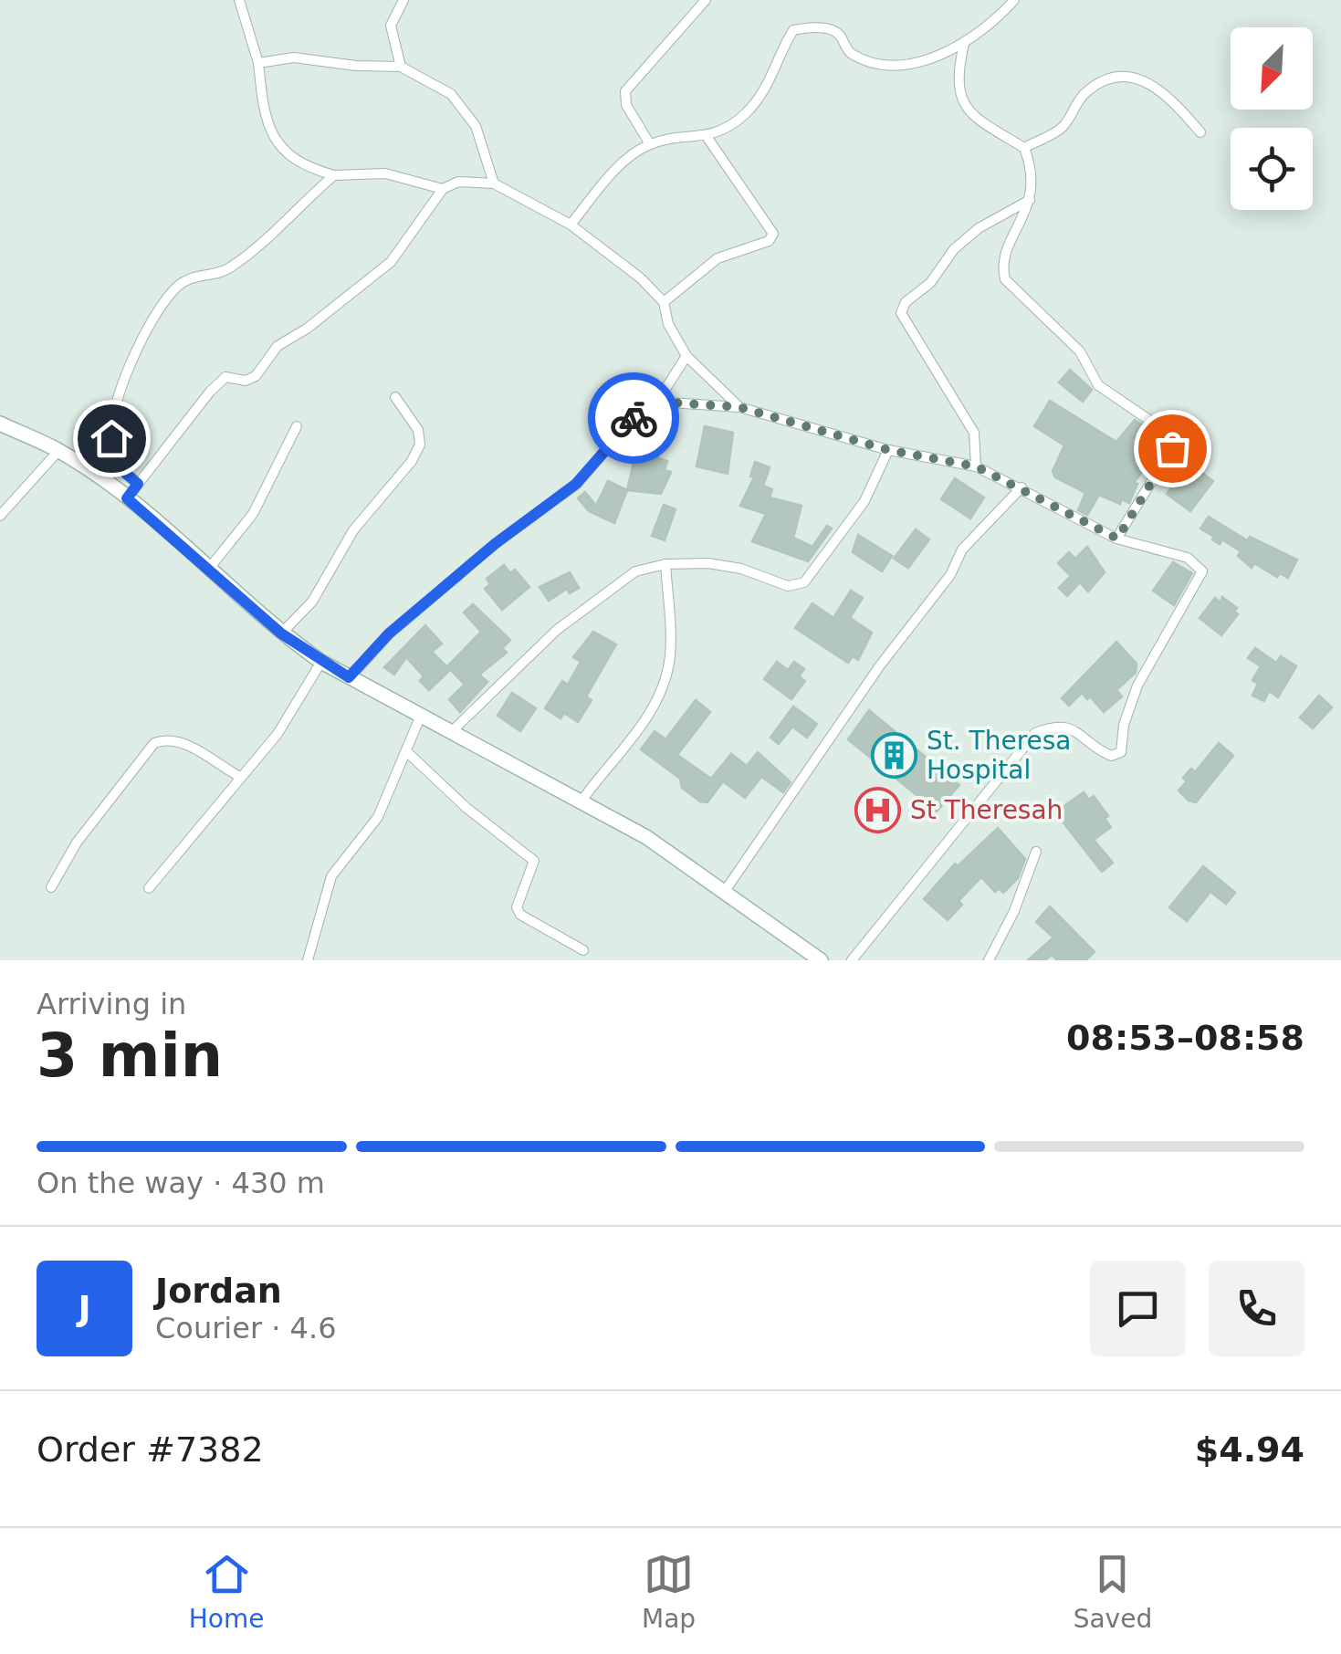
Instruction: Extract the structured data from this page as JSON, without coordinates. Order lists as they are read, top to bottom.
{
  "places": {
    "building": ["St. Theresa Hospital"],
    "hospital": ["St Theresah"]
  },
  "north": "bottom left",
  "page": {
    "heading": ["3 min", "Arriving in", "08:53–08:58"],
    "panel": [
      "Jordan",
      "Courier · 4.6",
      "Order #7382",
      "$4.94"
    ],
    "bar": "On the way · 430 m",
    "round": "J",
    "tabs": ["Home", "Map", "Saved"]
  }
}
